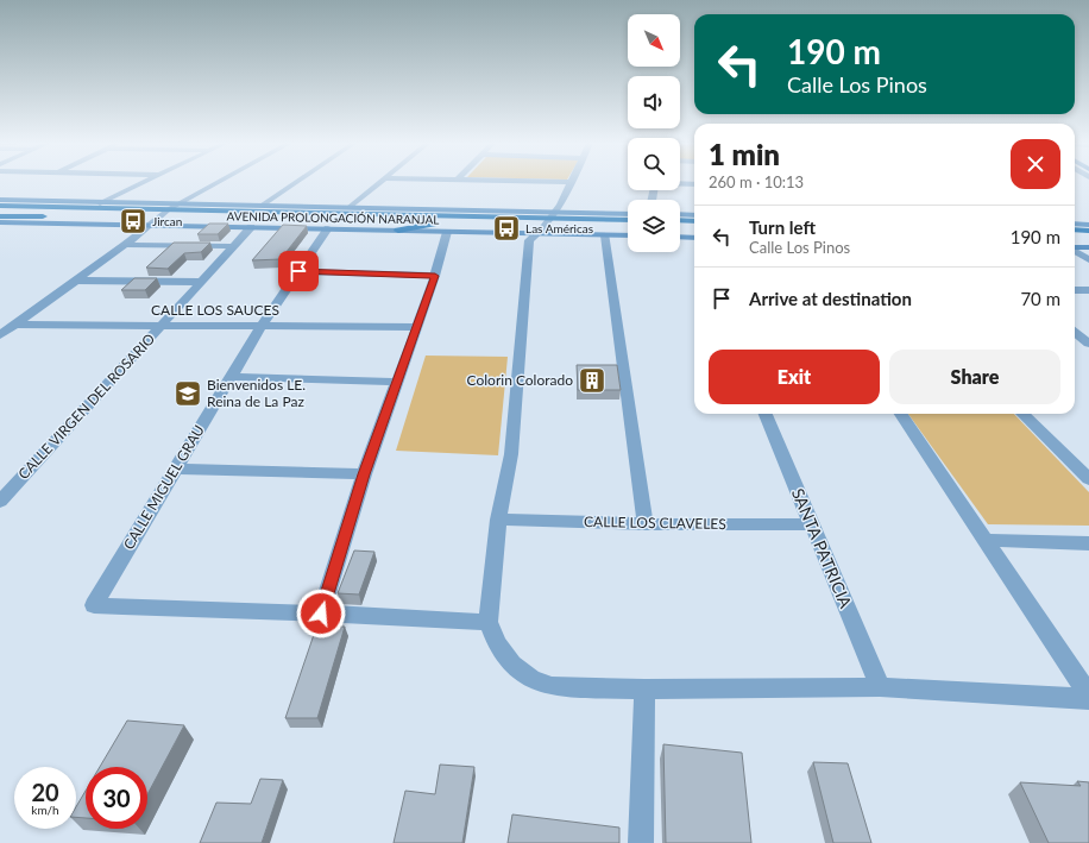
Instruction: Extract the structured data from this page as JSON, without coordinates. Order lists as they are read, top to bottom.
{
  "streets": {
    "main road": ["AVENIDA PROLONGACIÓN NARANJAL"],
    "street": [
      "CALLE LOS SAUCES",
      "CALLE VIRGEN DEL ROSARIO",
      "CALLE MIGUEL GRAU",
      "CALLE LOS CLAVELES",
      "SANTA PATRICIA"
    ]
  },
  "crossings": [
    ["AVENIDA PROLONGACIÓN NARANJAL", "CALLE VIRGEN DEL ROSARIO"],
    ["AVENIDA PROLONGACIÓN NARANJAL", "CALLE MIGUEL GRAU"],
    ["CALLE LOS SAUCES", "CALLE VIRGEN DEL ROSARIO"],
    ["CALLE LOS SAUCES", "CALLE MIGUEL GRAU"],
    ["CALLE LOS CLAVELES", "SANTA PATRICIA"]
  ],
  "places": {
    "bus stop": ["Jircan", "Las Américas"],
    "building": ["Colorin Colorado"],
    "school or university": ["Bienvenidos LE. Reina de La Paz"]
  },
  "north": "bottom right",
  "page": {
    "turn": ["190 m", "Calle Los Pinos"],
    "heading": ["1 min", "260 m · 10:13"],
    "list": [
      {
        "name": "Turn left",
        "note": "Calle Los Pinos",
        "value": "190 m"
      },
      {
        "name": "Arrive at destination",
        "value": "70 m"
      }
    ],
    "buttons": ["Exit", "Share"],
    "speed": "20 km/h",
    "limit": "30"
  }
}
